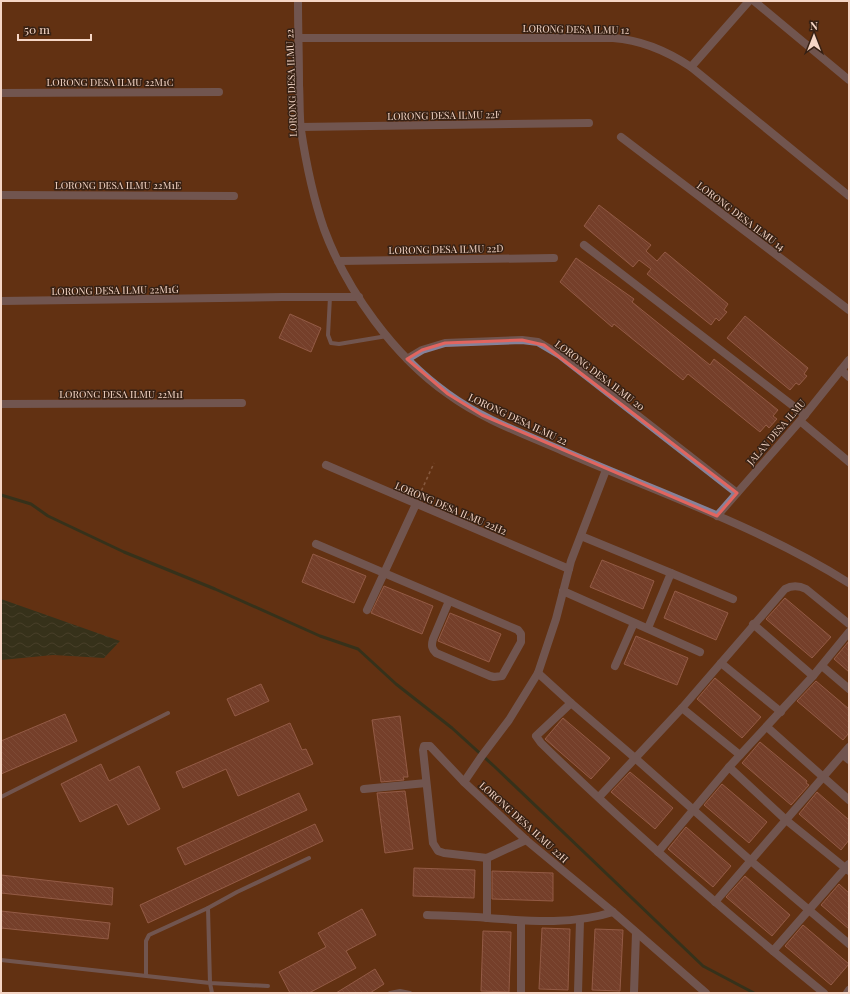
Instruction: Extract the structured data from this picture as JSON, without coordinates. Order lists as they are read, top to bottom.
{
  "streets": {
    "street": [
      "LORONG DESA ILMU 12",
      "LORONG DESA ILMU 22M1C",
      "LORONG DESA ILMU 22",
      "LORONG DESA ILMU 22F",
      "LORONG DESA ILMU 22M1E",
      "LORONG DESA ILMU 14",
      "LORONG DESA ILMU 22D",
      "LORONG DESA ILMU 22M1G",
      "LORONG DESA ILMU 20",
      "LORONG DESA ILMU 22M1I",
      "JALAN DESA ILMU",
      "LORONG DESA ILMU 22H2",
      "LORONG DESA ILMU 22H"
    ]
  },
  "crossings": [
    ["LORONG DESA ILMU 12", "LORONG DESA ILMU 22"],
    ["LORONG DESA ILMU 22", "LORONG DESA ILMU 22F"],
    ["LORONG DESA ILMU 22", "LORONG DESA ILMU 22D"],
    ["LORONG DESA ILMU 22", "LORONG DESA ILMU 22M1G"],
    ["LORONG DESA ILMU 22", "LORONG DESA ILMU 20"],
    ["LORONG DESA ILMU 22", "JALAN DESA ILMU"],
    ["LORONG DESA ILMU 22", "LORONG DESA ILMU 22H"],
    ["LORONG DESA ILMU 20", "JALAN DESA ILMU"],
    ["LORONG DESA ILMU 22H2", "LORONG DESA ILMU 22H"]
  ],
  "scale_bar": "50 m",
  "north": "top"
}
